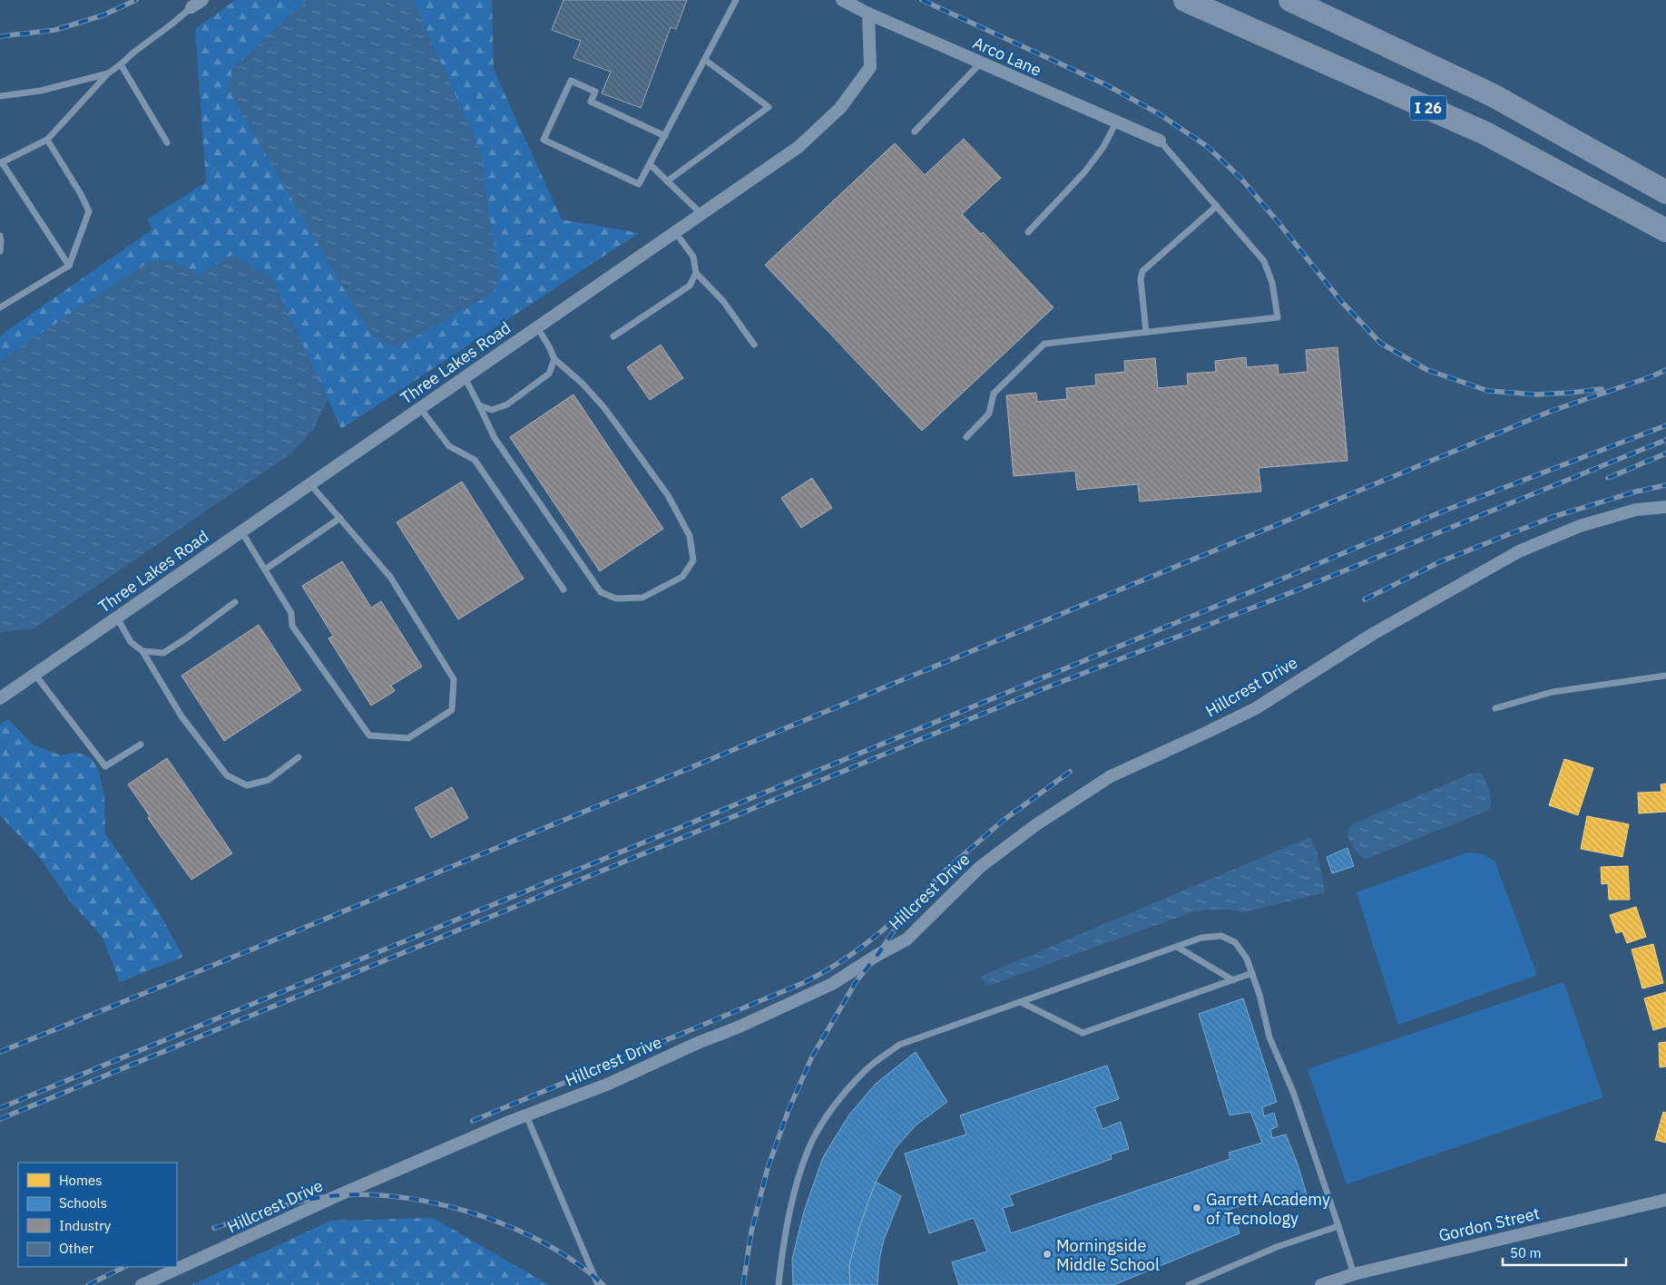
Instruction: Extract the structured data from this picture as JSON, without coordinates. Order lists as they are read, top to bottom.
{
  "streets": {
    "highway": ["I 26"],
    "street": [
      "Arco Lane",
      "Three Lakes Road",
      "Hillcrest Drive",
      "Gordon Street"
    ]
  },
  "crossings": [
    ["Arco Lane", "Three Lakes Road"]
  ],
  "places": ["Garrett Academy of Tecnology", "Morningside Middle School"],
  "legend": [
    "Homes",
    "Schools",
    "Industry",
    "Other"
  ],
  "scale_bar": "50 m"
}
